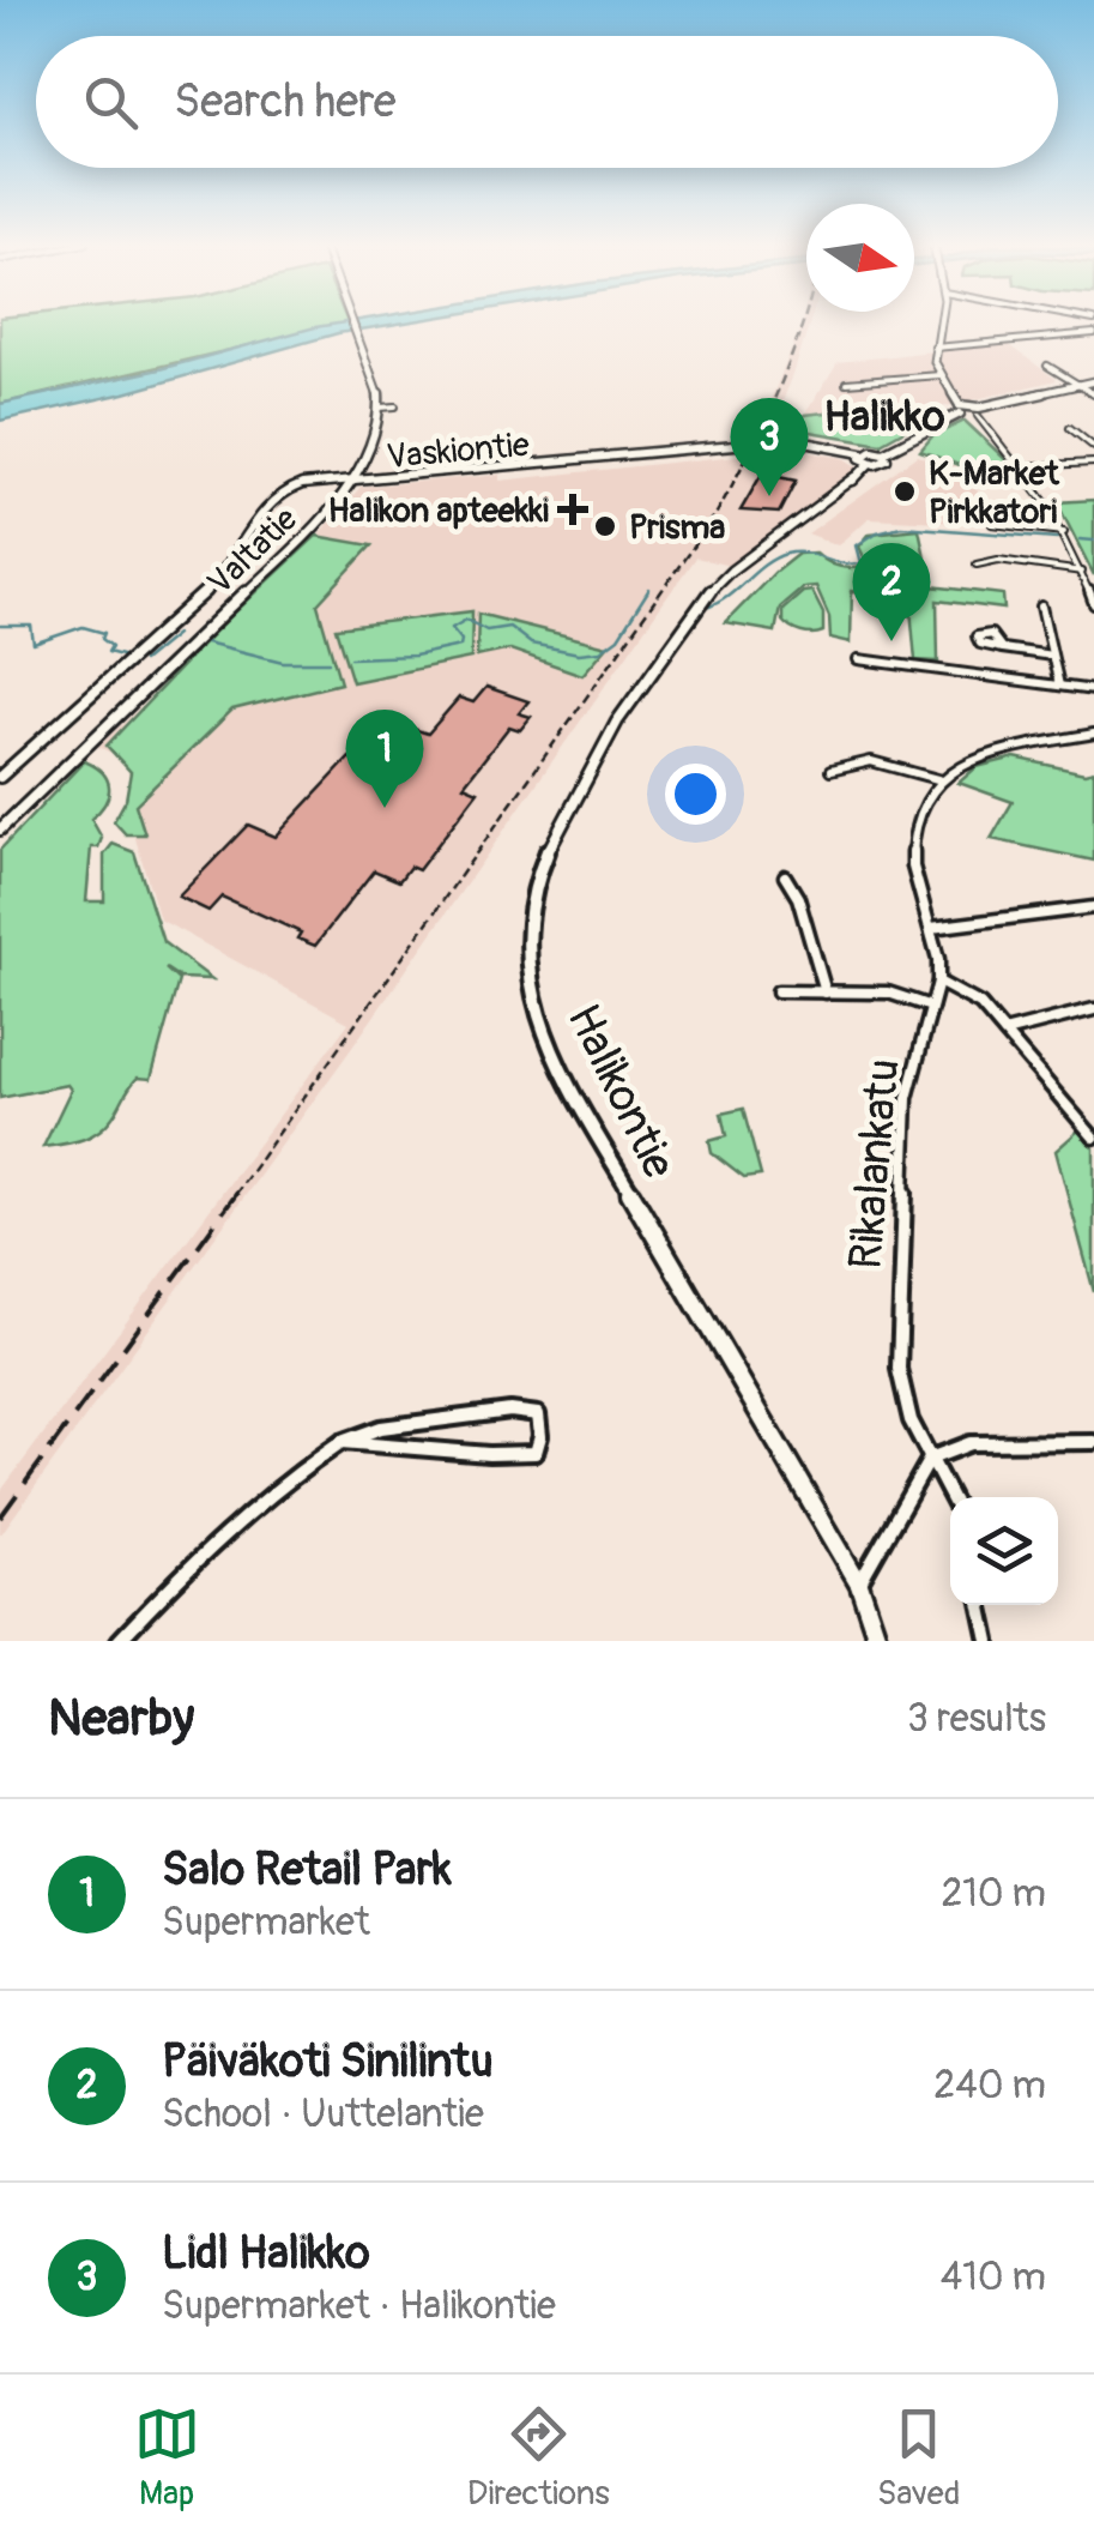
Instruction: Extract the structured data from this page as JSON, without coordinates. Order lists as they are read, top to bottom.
{
  "streets": {
    "main road": ["Vaskiontie", "Valtatie", "Halikontie"],
    "street": ["Rikalankatu"]
  },
  "crossings": [
    ["Vaskiontie", "Valtatie"],
    ["Vaskiontie", "Halikontie"]
  ],
  "districts": ["Halikko"],
  "places": {
    "other": ["K-Market Pirkkatori", "Prisma"],
    "health": ["Halikon apteekki"]
  },
  "north": "right",
  "page": {
    "search": "Search here",
    "pins": ["3", "2", "1"],
    "heading": ["Nearby", "3 results"],
    "list": [
      {
        "mark": "1",
        "name": "Salo Retail Park",
        "note": "Supermarket",
        "value": "210 m"
      },
      {
        "mark": "2",
        "name": "Päiväkoti Sinilintu",
        "note": "School · Uuttelantie",
        "value": "240 m"
      },
      {
        "mark": "3",
        "name": "Lidl Halikko",
        "note": "Supermarket · Halikontie",
        "value": "410 m"
      }
    ],
    "nav": ["Map", "Directions", "Saved"]
  }
}
